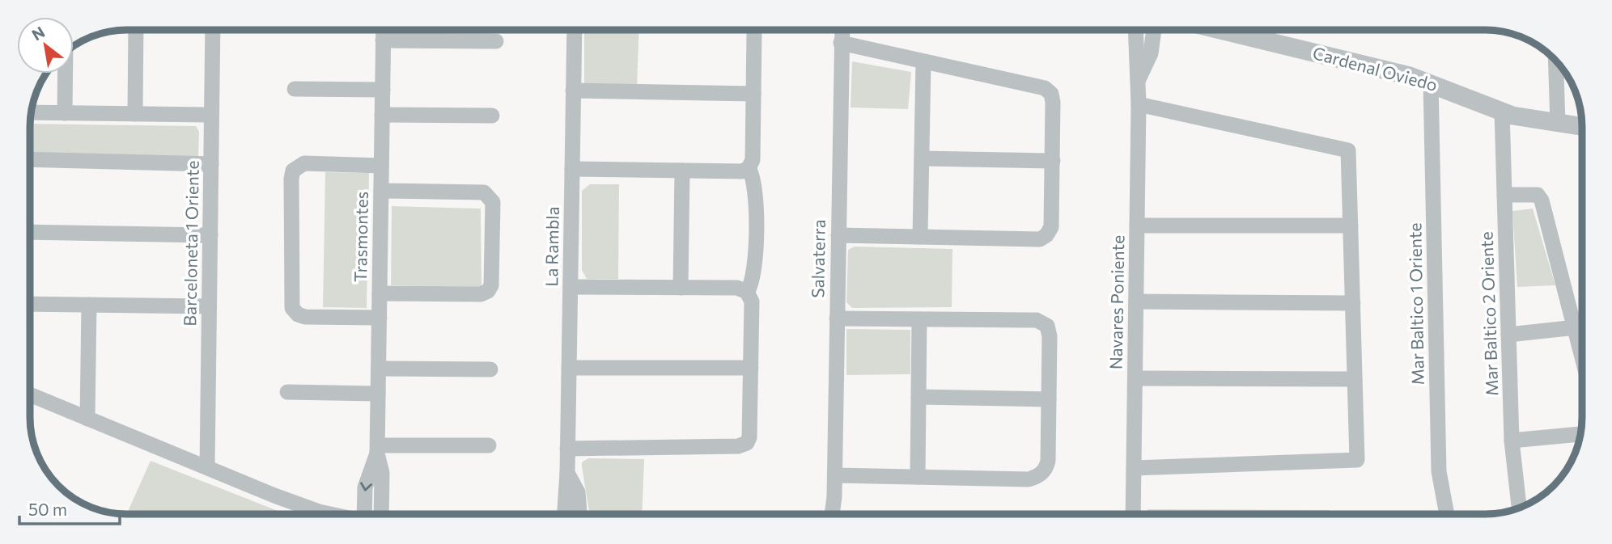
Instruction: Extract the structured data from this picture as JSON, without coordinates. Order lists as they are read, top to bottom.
{
  "streets": {
    "street": [
      "Cardenal Oviedo",
      "Trasmontes",
      "Barceloneta 1 Oriente",
      "La Rambla",
      "Salvaterra",
      "Navares Poniente",
      "Mar Baltico 1 Oriente",
      "Mar Baltico 2 Oriente"
    ]
  },
  "crossings": [
    ["Cardenal Oviedo", "Mar Baltico 1 Oriente"],
    ["Cardenal Oviedo", "Mar Baltico 2 Oriente"]
  ],
  "scale_bar": "50 m",
  "north": "top left"
}
